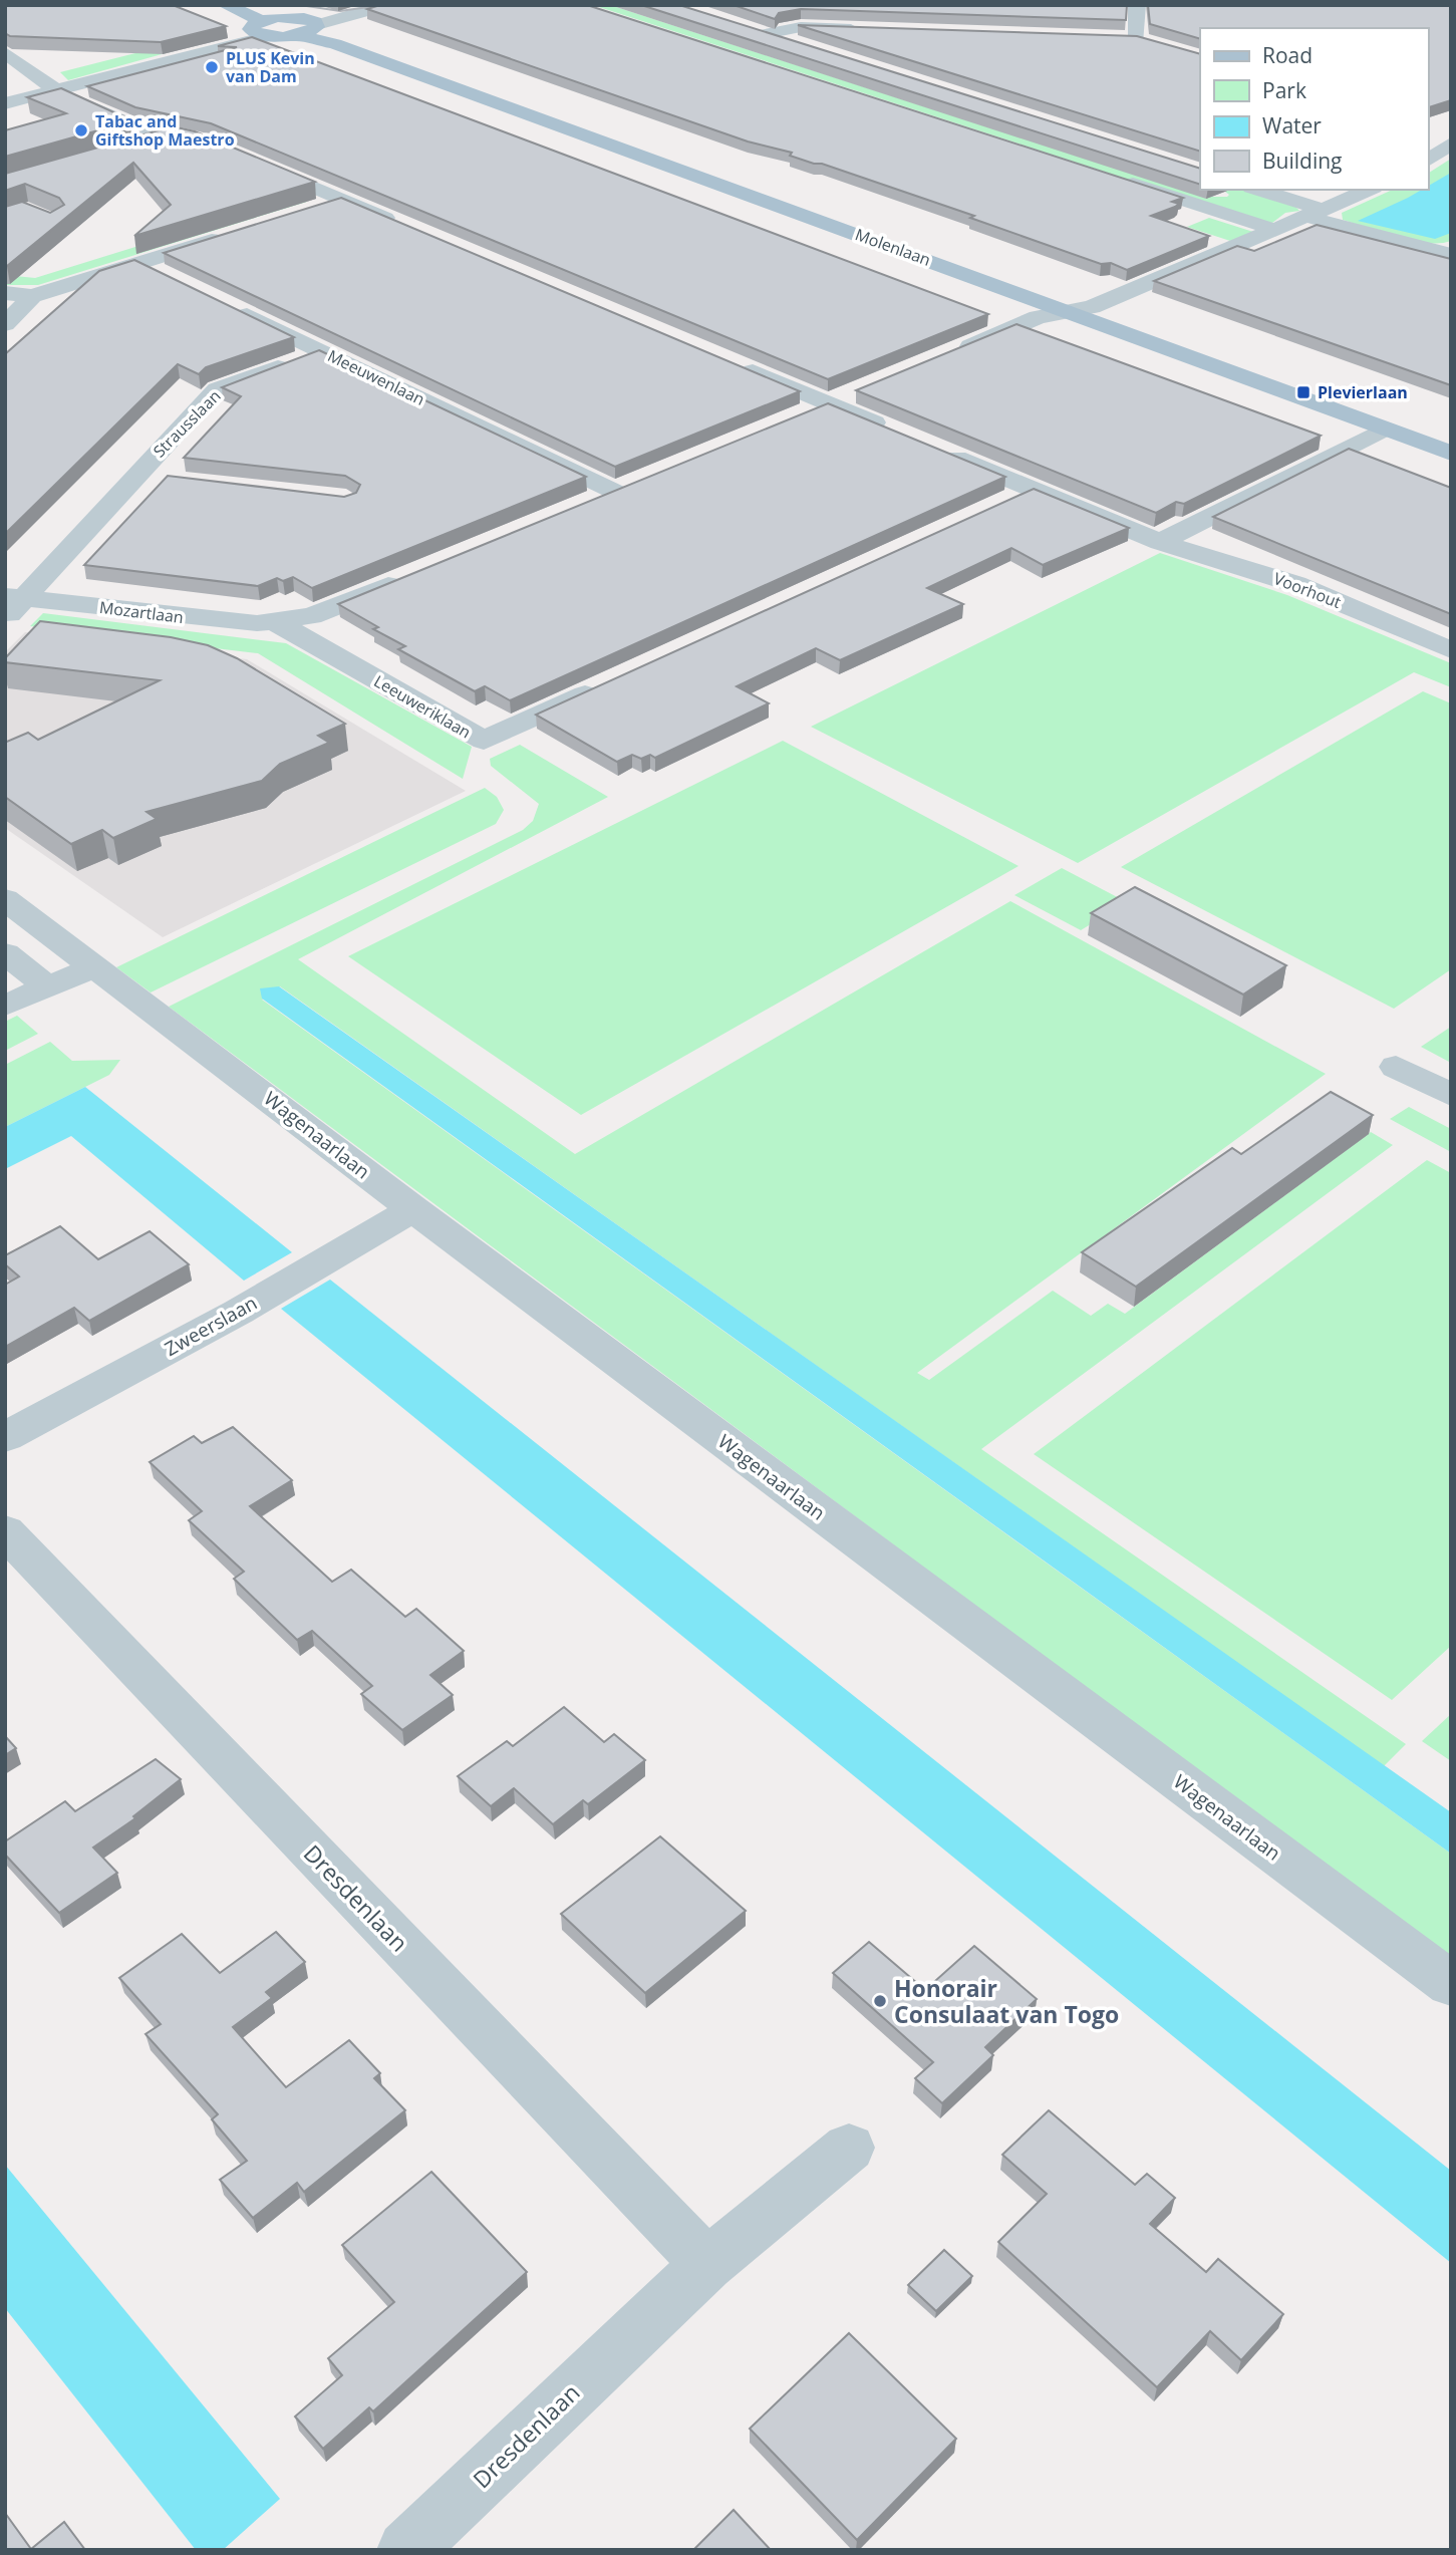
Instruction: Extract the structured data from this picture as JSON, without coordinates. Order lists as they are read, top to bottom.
{
  "streets": {
    "main road": ["Molenlaan"],
    "street": [
      "Meeuwenlaan",
      "Strausslaan",
      "Voorhout",
      "Mozartlaan",
      "Leeuweriklaan",
      "Wagenaarlaan",
      "Zweerslaan",
      "Dresdenlaan"
    ]
  },
  "crossings": [
    ["Meeuwenlaan", "Strausslaan"],
    ["Strausslaan", "Mozartlaan"],
    ["Mozartlaan", "Leeuweriklaan"],
    ["Wagenaarlaan", "Zweerslaan"]
  ],
  "places": {
    "other": ["PLUS Kevin van Dam", "Tabac and Giftshop Maestro", "Honorair Consulaat van Togo"],
    "transit": ["Plevierlaan"]
  },
  "legend": [
    "Road",
    "Park",
    "Water",
    "Building"
  ]
}
